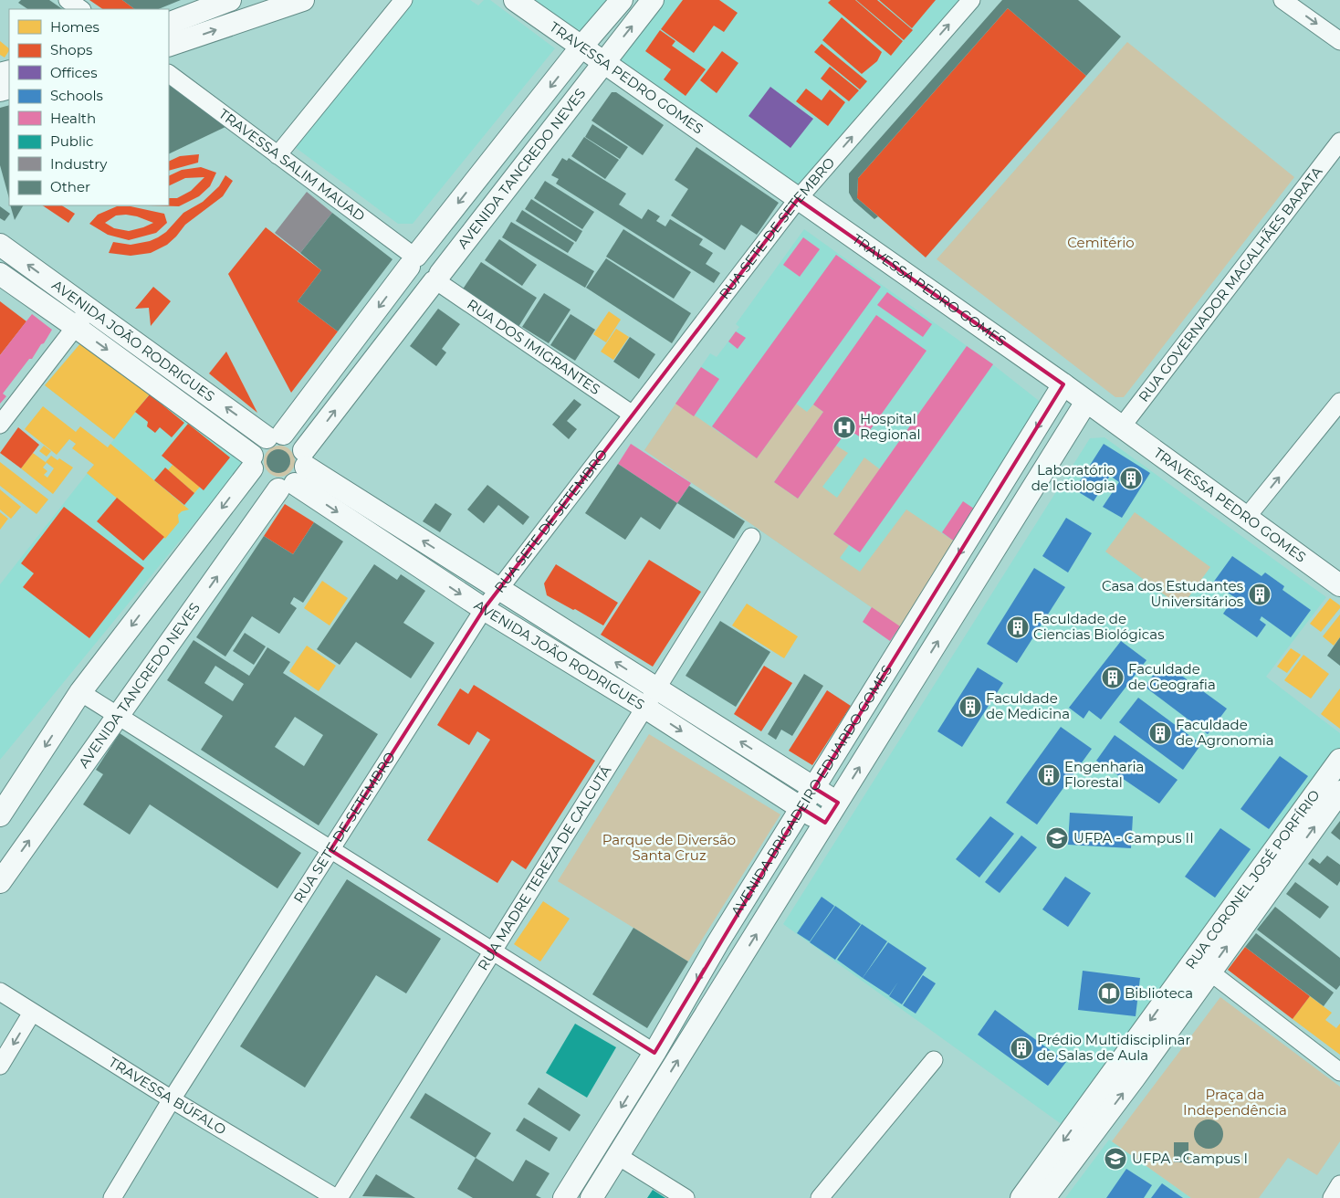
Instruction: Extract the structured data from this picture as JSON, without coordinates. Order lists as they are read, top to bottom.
{
  "streets": {
    "street": [
      "TRAVESSA PEDRO GOMES",
      "TRAVESSA SALIM MAUAD",
      "AVENIDA TANCREDO NEVES",
      "RUA SETE DE SETEMBRO",
      "RUA GOVERNADOR MAGALHÃES BARATA",
      "AVENIDA JOÃO RODRIGUES",
      "RUA DOS IMIGRANTES",
      "AVENIDA BRIGADEIRO EDUARDO GOMES",
      "RUA MADRE TEREZA DE CALCUTÁ",
      "RUA CORONEL JOSÉ PORFÍRIO",
      "TRAVESSA BÚFALO"
    ]
  },
  "crossings": [
    ["TRAVESSA PEDRO GOMES", "AVENIDA TANCREDO NEVES"],
    ["TRAVESSA PEDRO GOMES", "RUA SETE DE SETEMBRO"],
    ["TRAVESSA PEDRO GOMES", "RUA GOVERNADOR MAGALHÃES BARATA"],
    ["TRAVESSA PEDRO GOMES", "AVENIDA BRIGADEIRO EDUARDO GOMES"],
    ["TRAVESSA SALIM MAUAD", "AVENIDA TANCREDO NEVES"],
    ["AVENIDA TANCREDO NEVES", "AVENIDA JOÃO RODRIGUES"],
    ["AVENIDA TANCREDO NEVES", "RUA DOS IMIGRANTES"],
    ["RUA SETE DE SETEMBRO", "AVENIDA JOÃO RODRIGUES"],
    ["RUA SETE DE SETEMBRO", "RUA DOS IMIGRANTES"],
    ["RUA SETE DE SETEMBRO", "TRAVESSA BÚFALO"],
    ["AVENIDA JOÃO RODRIGUES", "AVENIDA BRIGADEIRO EDUARDO GOMES"],
    ["AVENIDA JOÃO RODRIGUES", "RUA MADRE TEREZA DE CALCUTÁ"],
    ["RUA MADRE TEREZA DE CALCUTÁ", "TRAVESSA BÚFALO"]
  ],
  "parks": ["Cemitério", "Parque de Diversão Santa Cruz", "Praça da Independência"],
  "places": {
    "hospital": ["Hospital Regional"],
    "building": [
      "Laboratório de Ictiologia",
      "Casa dos Estudantes Universitários",
      "Faculdade de Ciencias Biológicas",
      "Faculdade de Geografia",
      "Faculdade de Medicina",
      "Faculdade de Agronomia",
      "Engenharia Florestal",
      "Prédio Multidisciplinar de Salas de Aula"
    ],
    "school or university": ["UFPA - Campus II", "UFPA - Campus I"],
    "library": ["Biblioteca"]
  },
  "legend": [
    "Homes",
    "Shops",
    "Offices",
    "Schools",
    "Health",
    "Public",
    "Industry",
    "Other"
  ]
}
